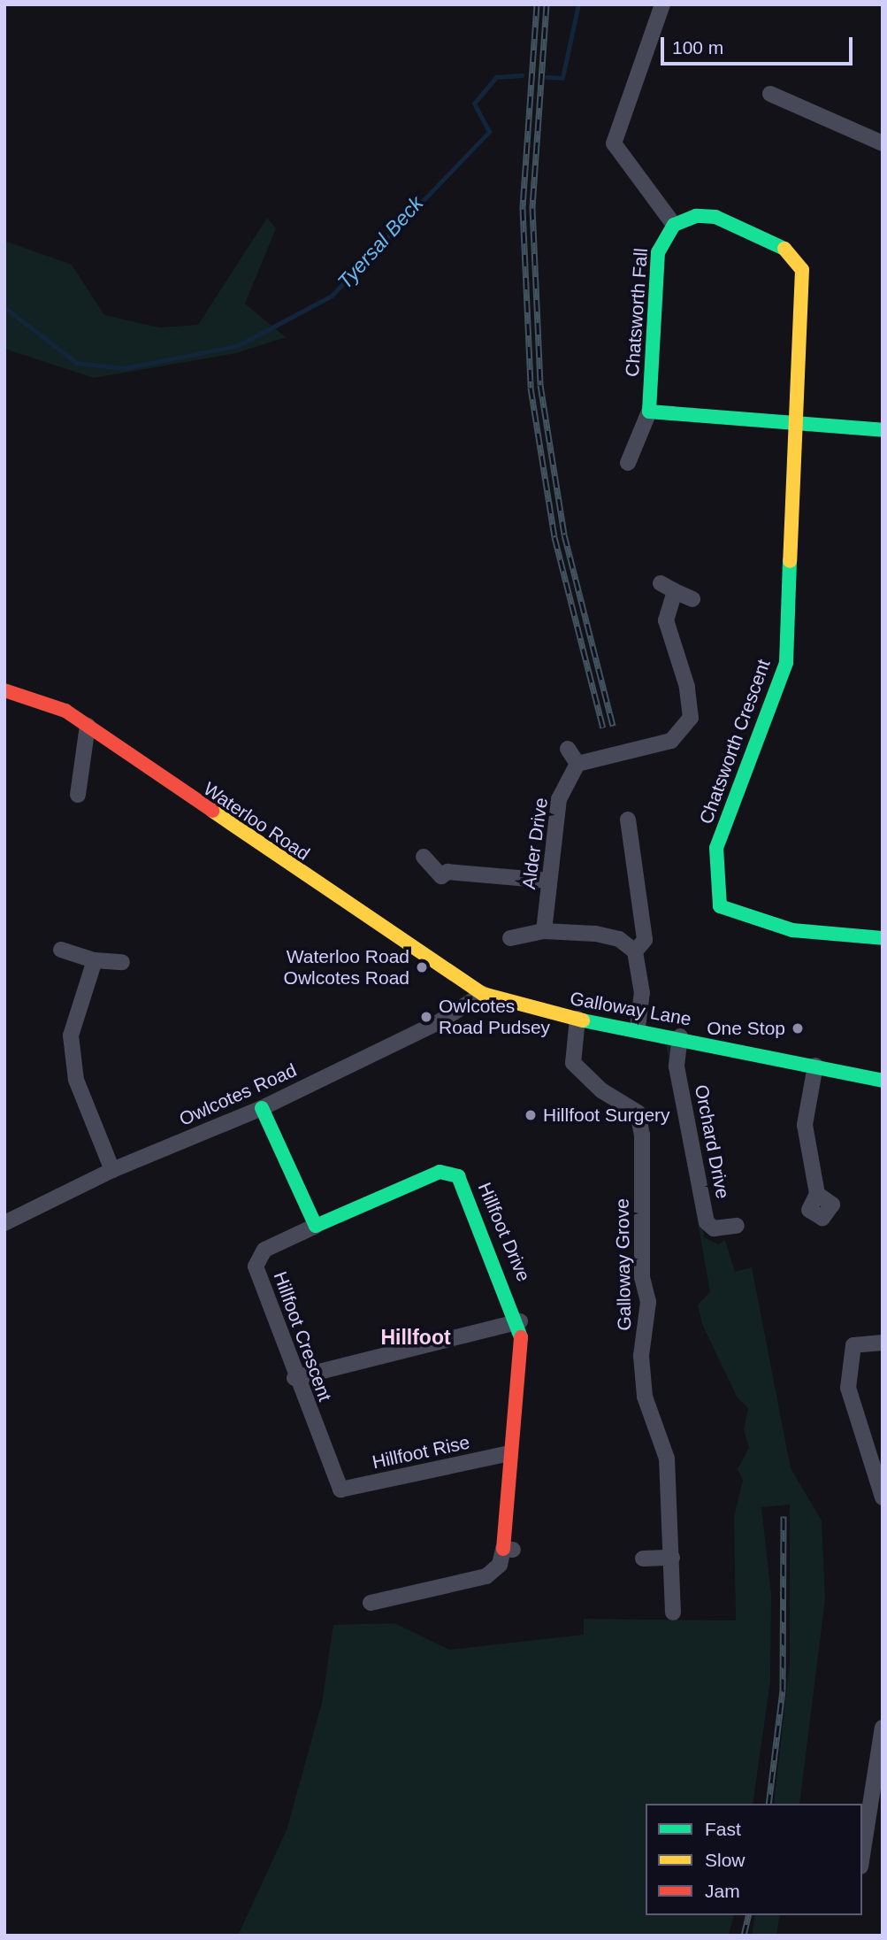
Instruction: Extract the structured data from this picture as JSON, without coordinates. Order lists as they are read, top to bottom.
{
  "streets": {
    "street": [
      "Chatsworth Fall",
      "Chatsworth Crescent",
      "Waterloo Road",
      "Alder Drive",
      "Galloway Lane",
      "Owlcotes Road",
      "Orchard Drive",
      "Hillfoot Drive",
      "Galloway Grove",
      "Hillfoot Crescent",
      "Hillfoot Rise"
    ]
  },
  "crossings": [
    ["Waterloo Road", "Galloway Lane"],
    ["Waterloo Road", "Owlcotes Road"],
    ["Galloway Lane", "Owlcotes Road"],
    ["Galloway Lane", "Orchard Drive"],
    ["Galloway Lane", "Galloway Grove"],
    ["Hillfoot Drive", "Hillfoot Crescent"],
    ["Hillfoot Drive", "Hillfoot Rise"],
    ["Hillfoot Crescent", "Hillfoot Rise"]
  ],
  "districts": ["Hillfoot"],
  "water": ["Tyersal Beck"],
  "places": [
    "Waterloo Road Owlcotes Road",
    "Owlcotes Road Pudsey",
    "One Stop",
    "Hillfoot Surgery"
  ],
  "legend": ["Fast", "Slow", "Jam"],
  "scale_bar": "100 m"
}
